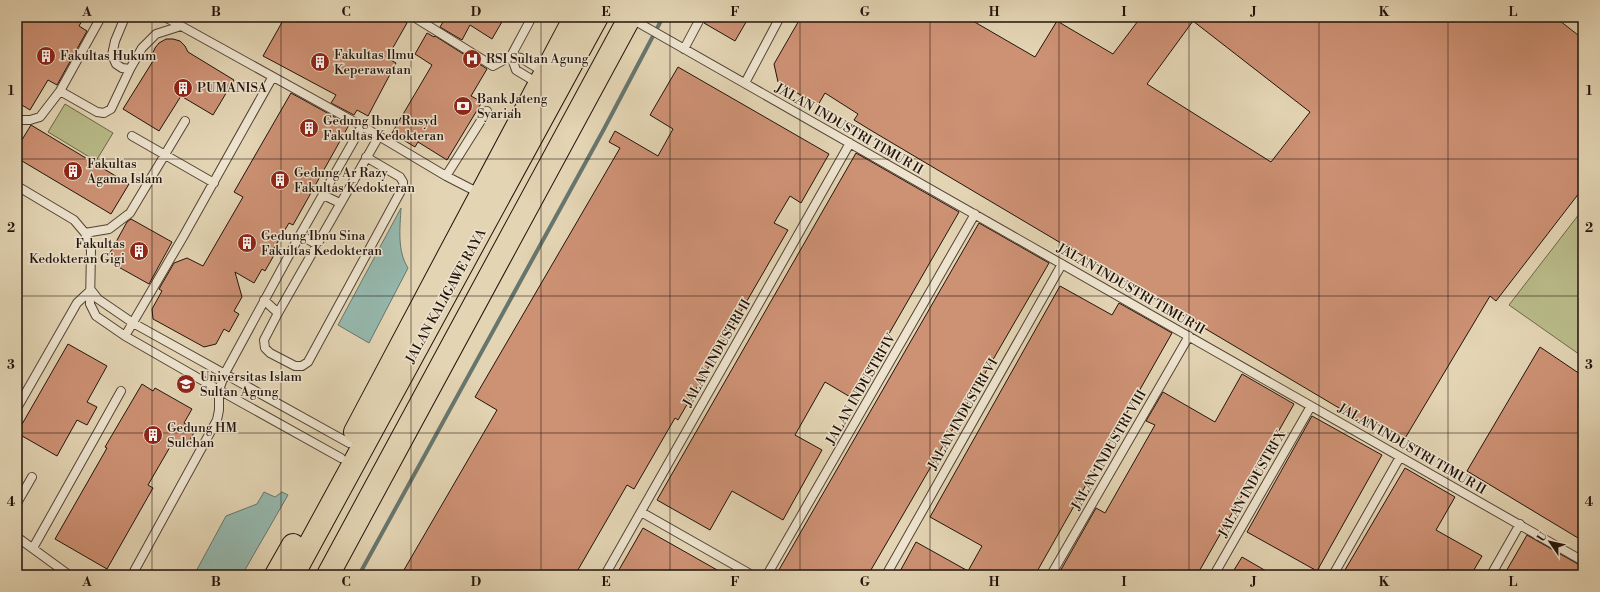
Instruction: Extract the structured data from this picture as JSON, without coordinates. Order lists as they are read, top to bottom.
{
  "streets": {
    "highway": ["JALAN KALIGAWE RAYA"],
    "lane": [
      "JALAN INDUSTRI TIMUR II",
      "JALAN INDUSTRI II",
      "JALAN INDUSTRI IV",
      "JALAN INDUSTRI VI",
      "JALAN INDUSTRI VIII",
      "JALAN INDUSTRI X"
    ]
  },
  "crossings": [
    ["JALAN INDUSTRI TIMUR II", "JALAN KALIGAWE RAYA"],
    ["JALAN INDUSTRI TIMUR II", "JALAN INDUSTRI II"],
    ["JALAN INDUSTRI TIMUR II", "JALAN INDUSTRI IV"],
    ["JALAN INDUSTRI TIMUR II", "JALAN INDUSTRI VI"],
    ["JALAN INDUSTRI TIMUR II", "JALAN INDUSTRI VIII"],
    ["JALAN INDUSTRI TIMUR II", "JALAN INDUSTRI X"]
  ],
  "places": {
    "building": [
      "Fakultas Hukum",
      "Fakultas Ilmu Keperawatan",
      "PUMANISA",
      "Gedung Ibnu Rusyd Fakultas Kedokteran",
      "Fakultas Agama Islam",
      "Gedung Ar Razy Fakultas Kedokteran",
      "Gedung Ibnu Sina Fakultas Kedokteran",
      "Fakultas Kedokteran Gigi",
      "Gedung HM Sulchan"
    ],
    "hospital": ["RSI Sultan Agung"],
    "bank": ["Bank Jateng Syariah"],
    "school or university": ["Universitas Islam Sultan Agung"]
  },
  "north": "top left",
  "grid": {
    "columns": [
      "A",
      "B",
      "C",
      "D",
      "E",
      "F",
      "G",
      "H",
      "I",
      "J",
      "K",
      "L"
    ],
    "rows": [
      "1",
      "2",
      "3",
      "4"
    ]
  }
}
